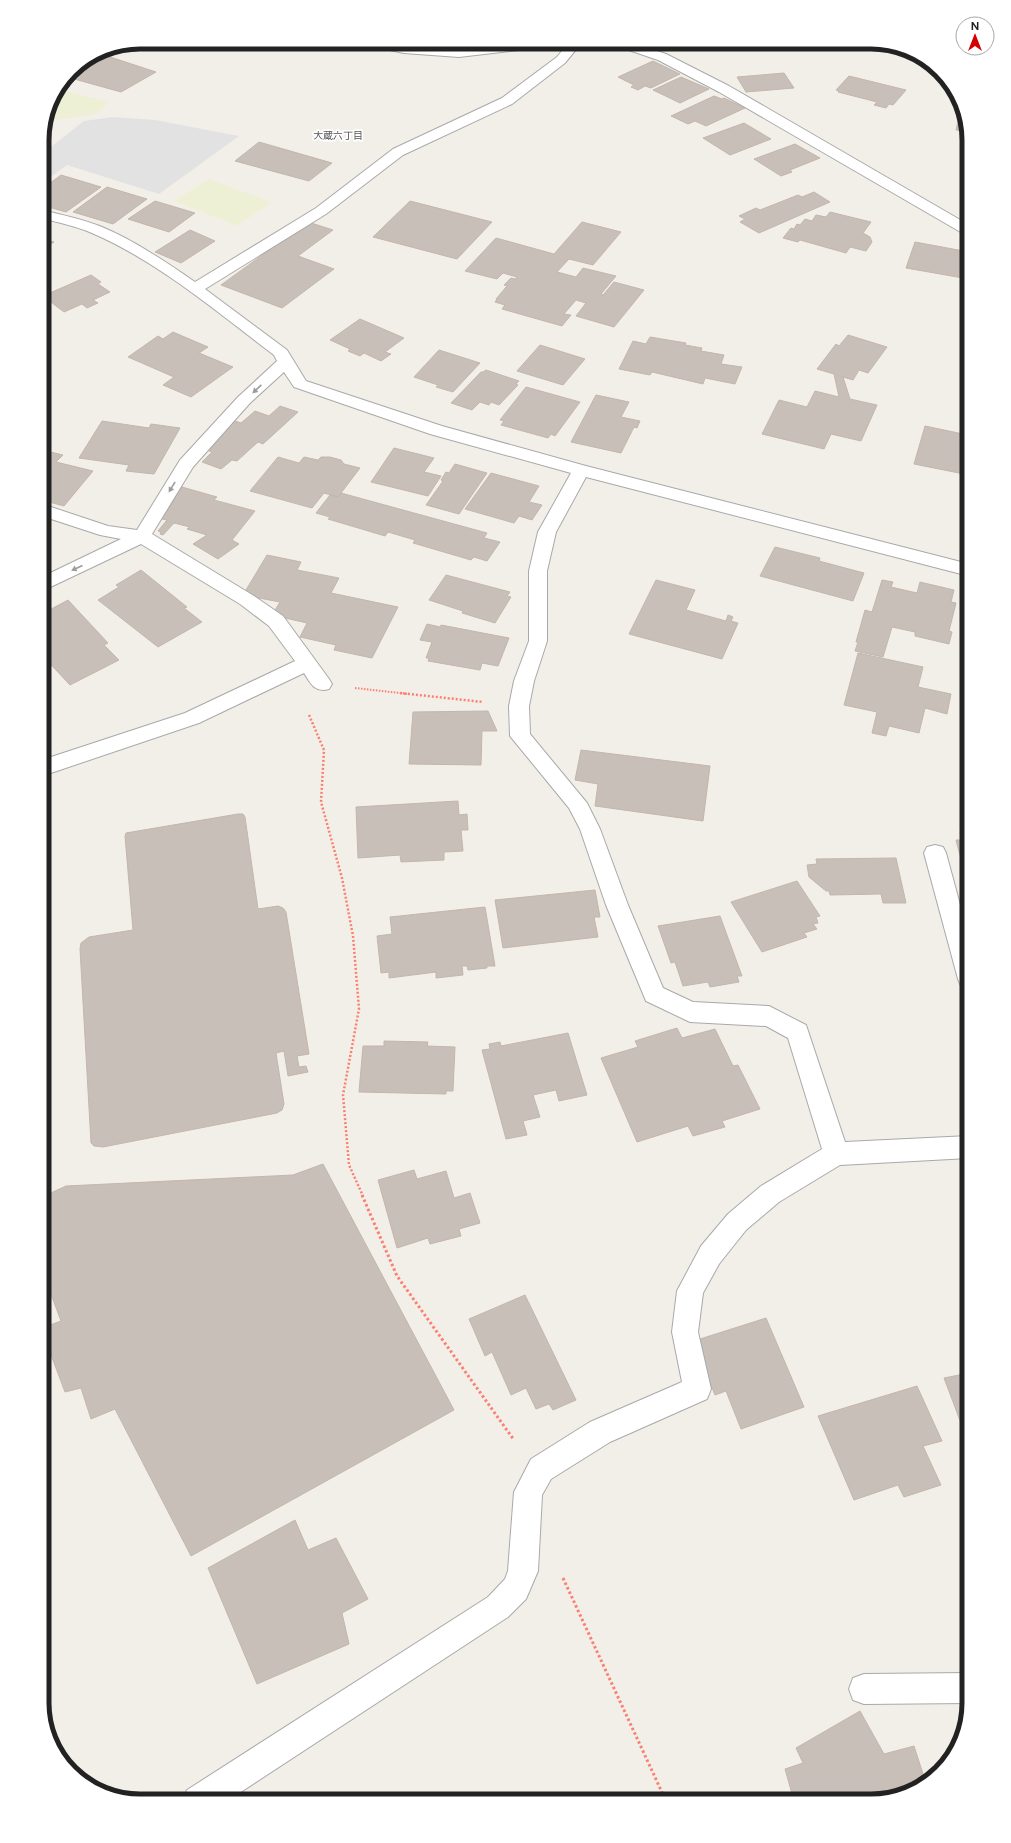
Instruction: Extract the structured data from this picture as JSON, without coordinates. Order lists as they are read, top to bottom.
{
  "districts": ["大蔵六丁目"],
  "north": "top"
}
